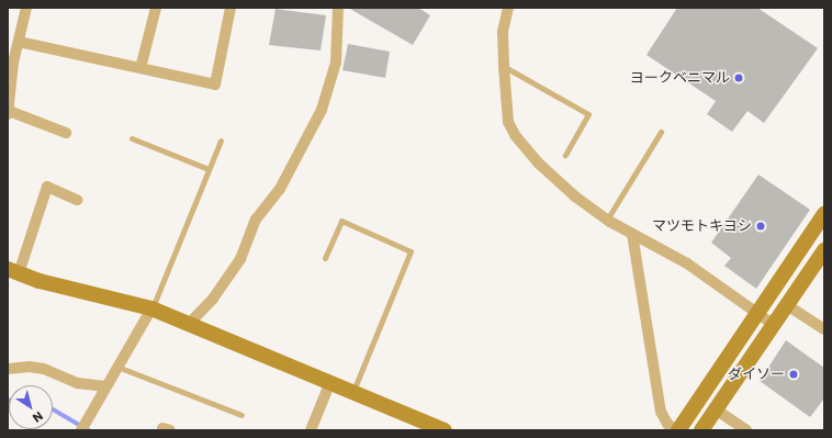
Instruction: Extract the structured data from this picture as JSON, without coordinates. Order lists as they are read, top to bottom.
{
  "places": ["ヨークベニマル", "マツモトキヨシ", "ダイソー"],
  "north": "bottom right"
}
